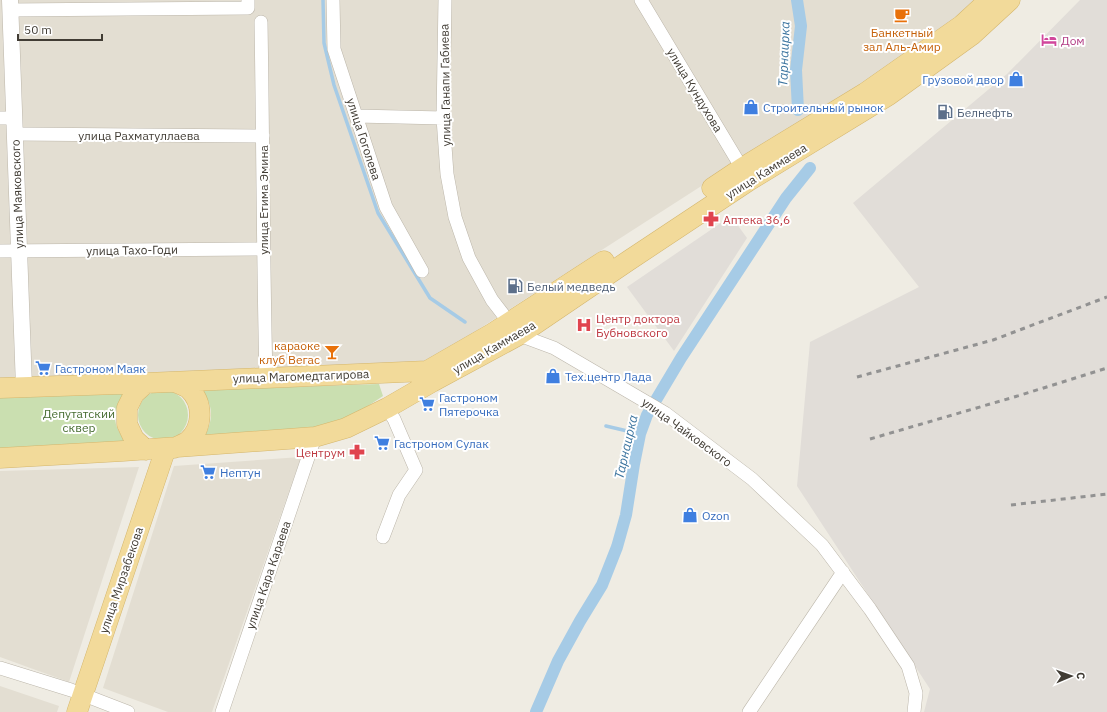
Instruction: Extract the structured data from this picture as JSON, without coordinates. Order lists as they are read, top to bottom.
{
  "streets": {
    "main road": ["улица Каммаева", "улица Магомедтагирова", "улица Мирзабекова"],
    "street": [
      "улица Ганапи Габиева",
      "улица Кундухова",
      "улица Рахматуллаева",
      "улица Гоголева",
      "улица Маяковского",
      "улица Етима Эмина",
      "улица Тахо-Годи",
      "улица Чайковского",
      "улица Кара Караева"
    ]
  },
  "crossings": [
    ["улица Ганапи Габиева", "улица Каммаева"],
    ["улица Ганапи Габиева", "улица Чайковского"],
    ["улица Кундухова", "улица Каммаева"],
    ["улица Рахматуллаева", "улица Маяковского"],
    ["улица Рахматуллаева", "улица Етима Эмина"],
    ["улица Каммаева", "улица Магомедтагирова"],
    ["улица Каммаева", "улица Чайковского"],
    ["улица Маяковского", "улица Тахо-Годи"],
    ["улица Етима Эмина", "улица Тахо-Годи"],
    ["улица Етима Эмина", "улица Магомедтагирова"],
    ["улица Магомедтагирова", "улица Мирзабекова"]
  ],
  "water": ["Тарнаирка"],
  "parks": ["Депутатский сквер"],
  "places": {
    "cafe": ["Банкетный зал Аль-Амир"],
    "hotel": ["Дом"],
    "shop": [
      "Грузовой двор",
      "Строительный рынок",
      "Тех.центр Лада",
      "Ozon"
    ],
    "fuel station": ["Белнефть", "Белый медведь"],
    "pharmacy": ["Аптека 36,6", "Центрум"],
    "hospital": ["Центр доктора Бубновского"],
    "bar": ["караоке клуб Вегас"],
    "supermarket": [
      "Гастроном Маяк",
      "Гастроном Пятерочка",
      "Гастроном Сулак",
      "Нептун"
    ]
  },
  "scale_bar": "50 m",
  "north": "right"
}
